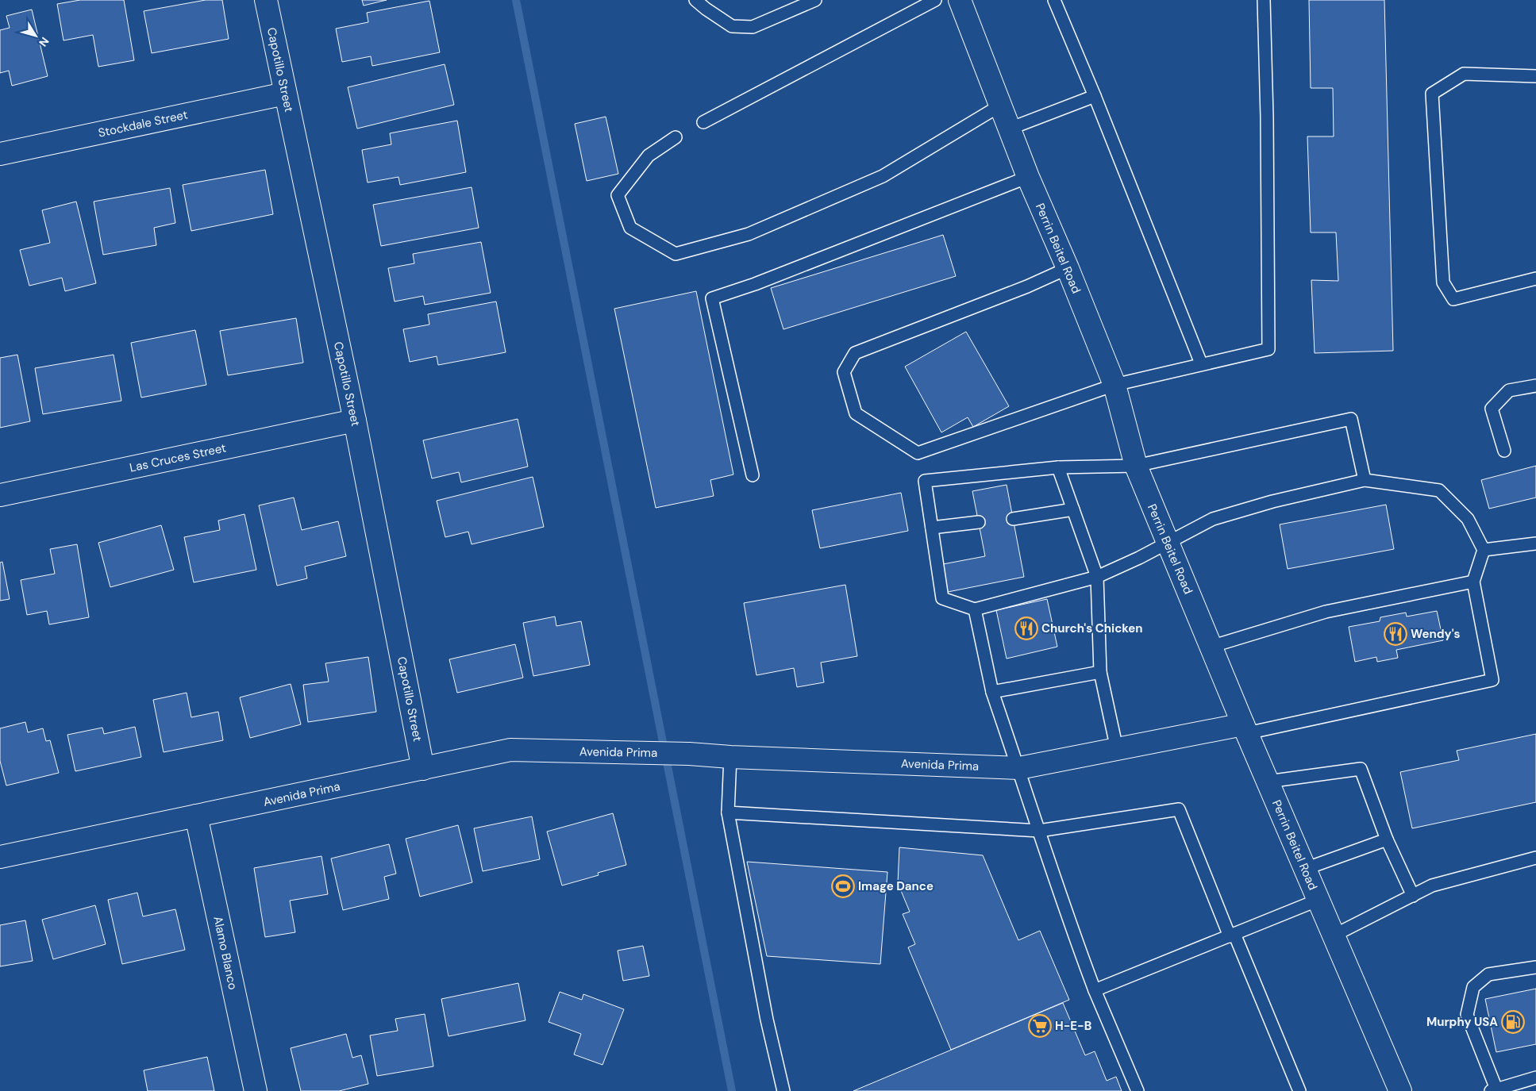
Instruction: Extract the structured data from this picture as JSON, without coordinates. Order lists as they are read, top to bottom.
{
  "streets": {
    "street": [
      "Capotillo Street",
      "Stockdale Street",
      "Perrin Beitel Road",
      "Las Cruces Street",
      "Avenida Prima",
      "Alamo Blanco"
    ]
  },
  "crossings": [
    ["Capotillo Street", "Stockdale Street"],
    ["Capotillo Street", "Las Cruces Street"],
    ["Capotillo Street", "Avenida Prima"],
    ["Perrin Beitel Road", "Avenida Prima"],
    ["Avenida Prima", "Alamo Blanco"]
  ],
  "places": {
    "restaurant": ["Church's Chicken", "Wendy's"],
    "sports": ["Image Dance"],
    "fuel station": ["Murphy USA"],
    "supermarket": ["H-E-B"]
  },
  "north": "bottom right"
}
